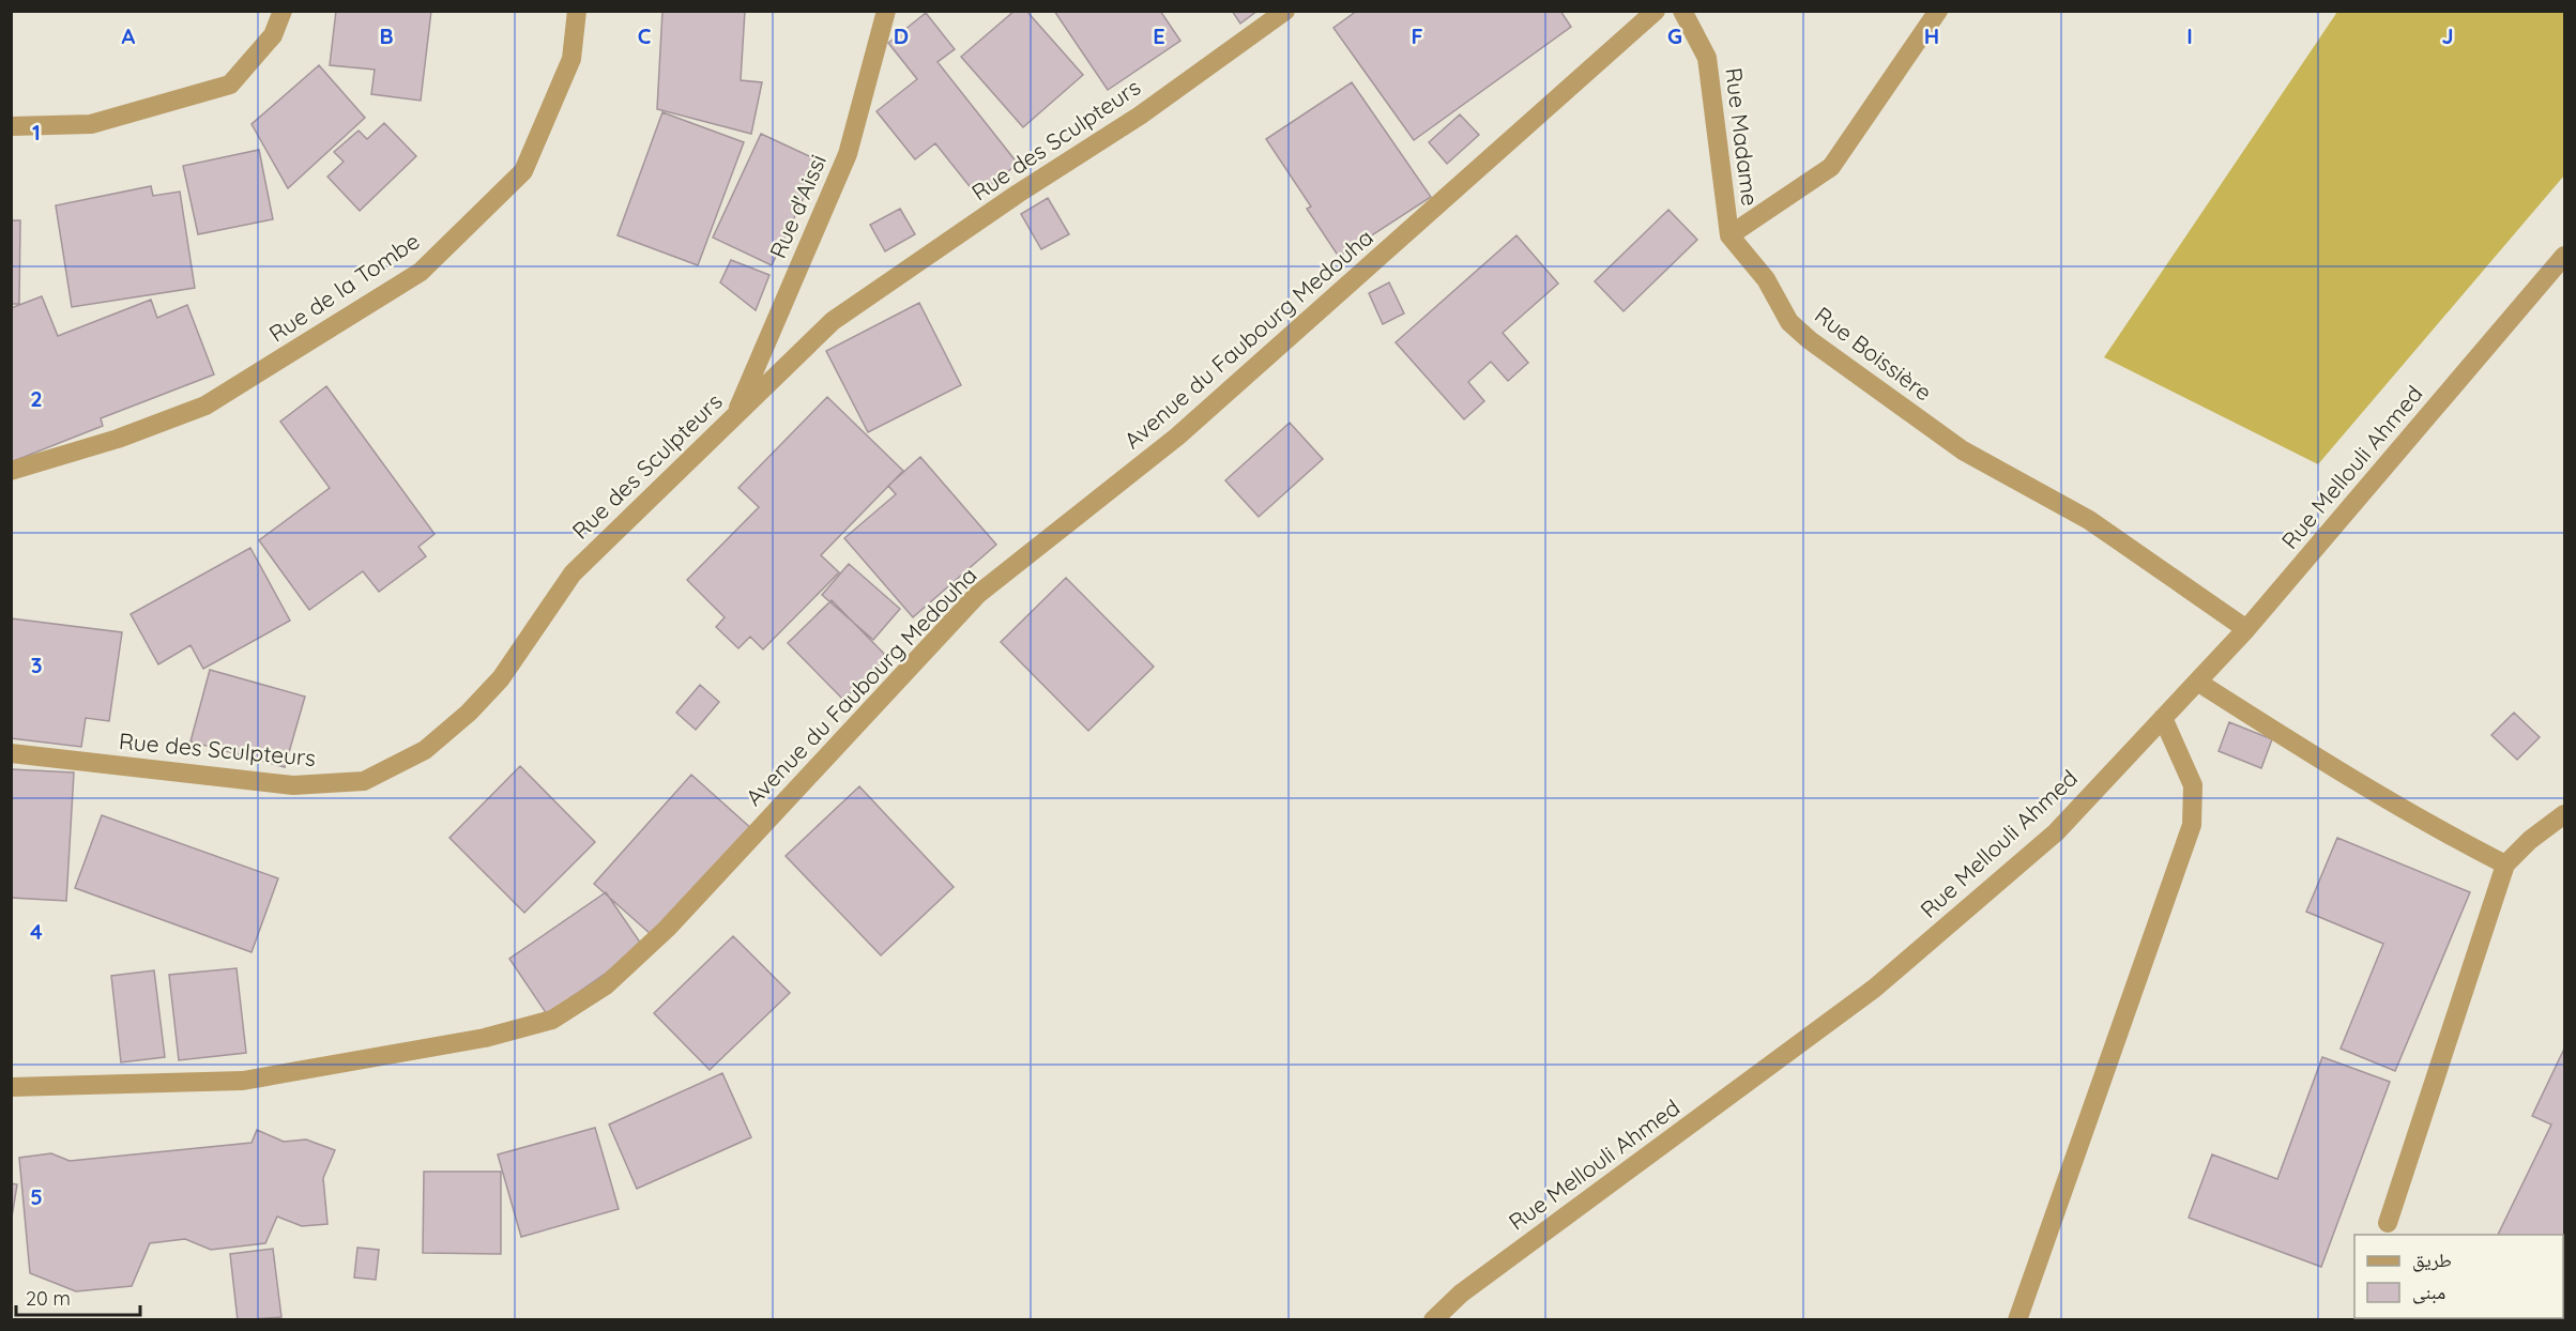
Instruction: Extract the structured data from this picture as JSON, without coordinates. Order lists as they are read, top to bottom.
{
  "streets": {
    "street": [
      "Rue Madame",
      "Rue des Sculpteurs",
      "Rue d'Aissi",
      "Rue de la Tombe",
      "Avenue du Faubourg Medouha",
      "Rue Boissière",
      "Rue Mellouli Ahmed"
    ]
  },
  "crossings": [
    ["Rue Madame", "Rue Boissière"],
    ["Rue des Sculpteurs", "Rue d'Aissi"],
    ["Rue Boissière", "Rue Mellouli Ahmed"]
  ],
  "legend": ["طريق", "مبنى"],
  "scale_bar": "20 m",
  "grid": {
    "columns": [
      "A",
      "B",
      "C",
      "D",
      "E",
      "F",
      "G",
      "H",
      "I",
      "J"
    ],
    "rows": [
      "1",
      "2",
      "3",
      "4",
      "5"
    ]
  }
}
